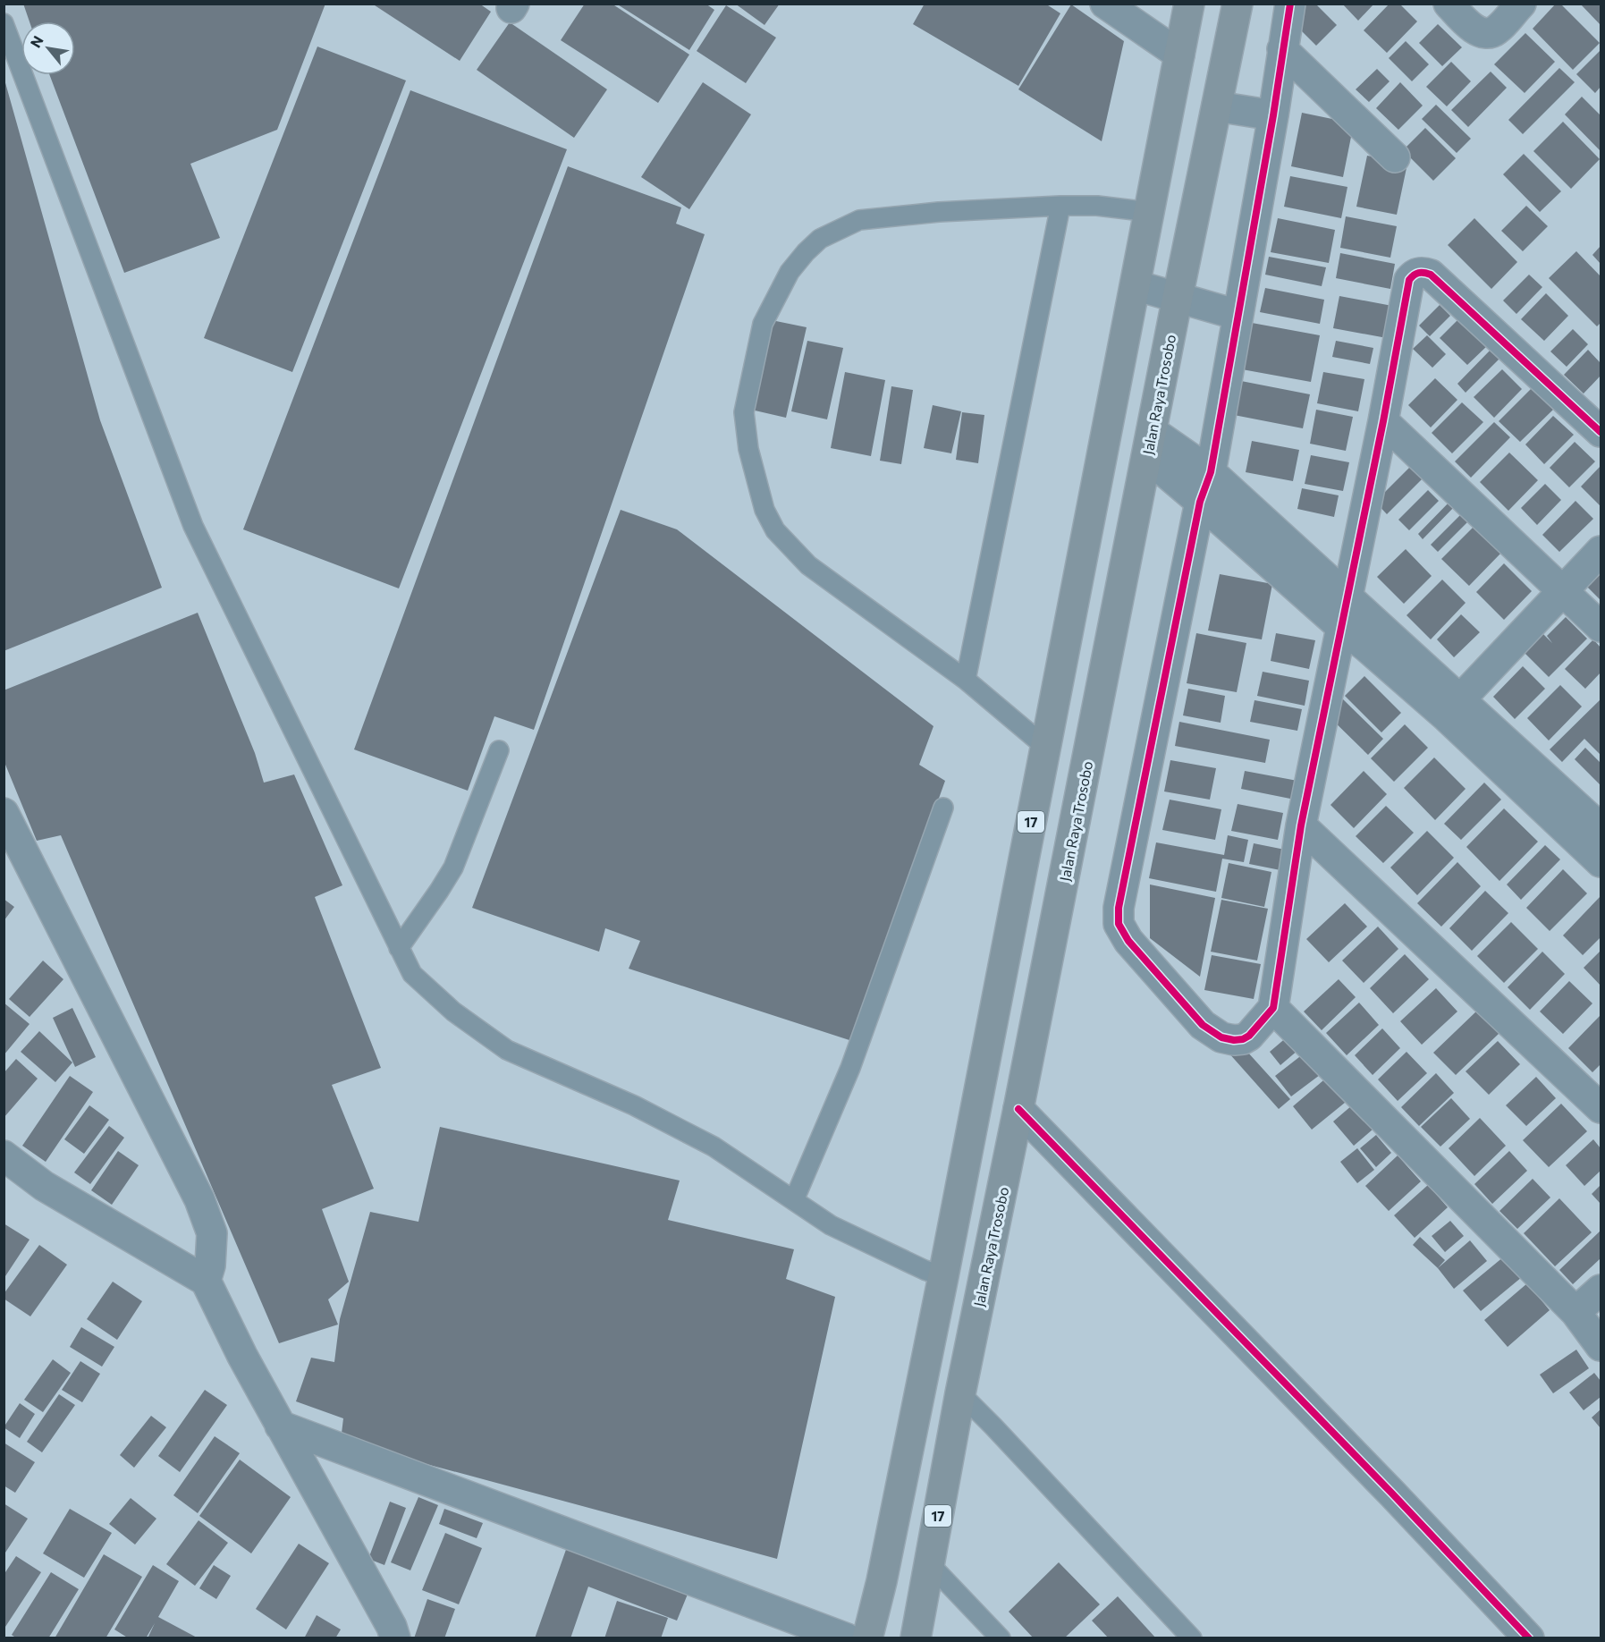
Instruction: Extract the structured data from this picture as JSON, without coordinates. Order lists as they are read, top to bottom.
{
  "streets": {
    "highway": ["Jalan Raya Trosobo", "17"]
  },
  "north": "top left"
}
